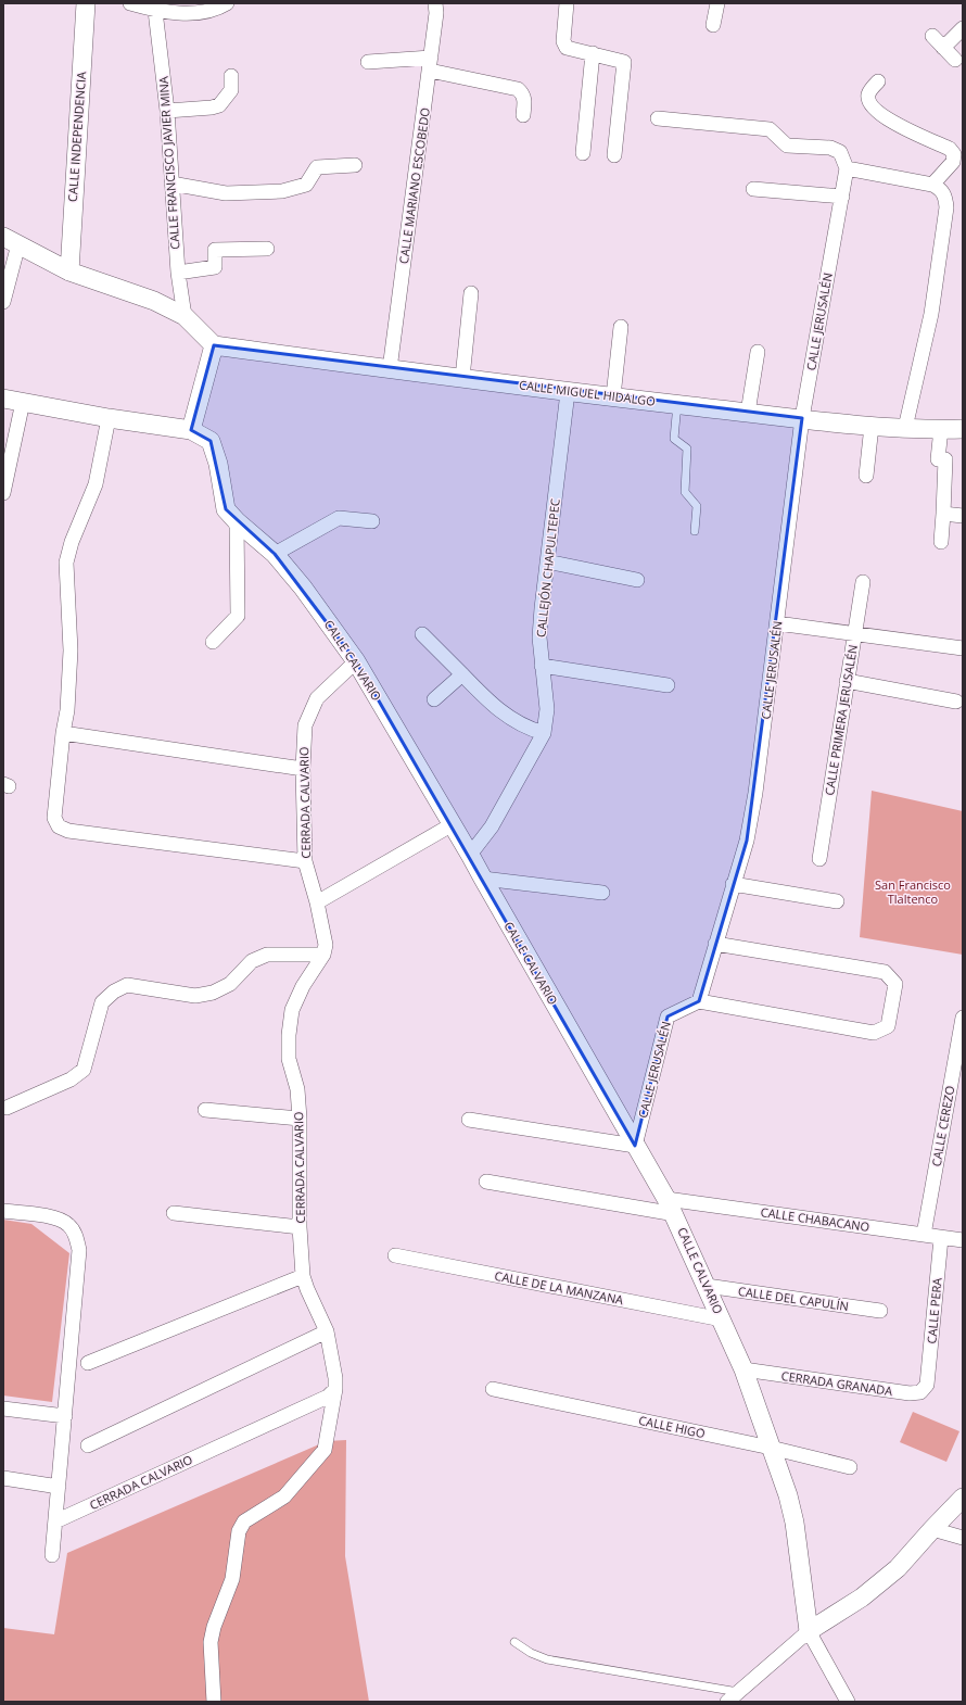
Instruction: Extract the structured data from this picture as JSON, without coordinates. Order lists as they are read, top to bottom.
{
  "streets": {
    "street": [
      "CALLE INDEPENDENCIA",
      "CALLE FRANCISCO JAVIER MINA",
      "CALLE MARIANO ESCOBEDO",
      "CALLE JERUSALÉN",
      "CALLE MIGUEL HIDALGO",
      "CALLEJÓN CHAPULTEPEC",
      "CALLE CALVARIO",
      "CALLE PRIMERA JERUSALÉN",
      "CERRADA CALVARIO",
      "CALLE CEREZO",
      "CALLE CHABACANO",
      "CALLE DE LA MANZANA",
      "CALLE DEL CAPULÍN",
      "CALLE PERA",
      "CERRADA GRANADA",
      "CALLE HIGO"
    ]
  },
  "crossings": [
    ["CALLE MARIANO ESCOBEDO", "CALLE MIGUEL HIDALGO"],
    ["CALLE JERUSALÉN", "CALLE MIGUEL HIDALGO"],
    ["CALLE JERUSALÉN", "CALLE CALVARIO"],
    ["CALLE MIGUEL HIDALGO", "CALLEJÓN CHAPULTEPEC"],
    ["CALLEJÓN CHAPULTEPEC", "CALLE CALVARIO"],
    ["CALLE CALVARIO", "CERRADA CALVARIO"],
    ["CALLE CALVARIO", "CALLE CHABACANO"],
    ["CALLE CALVARIO", "CALLE DE LA MANZANA"],
    ["CALLE CALVARIO", "CALLE DEL CAPULÍN"],
    ["CALLE CALVARIO", "CERRADA GRANADA"],
    ["CALLE CALVARIO", "CALLE HIGO"],
    ["CALLE CEREZO", "CALLE CHABACANO"],
    ["CALLE CHABACANO", "CALLE PERA"],
    ["CALLE PERA", "CERRADA GRANADA"]
  ],
  "parks": ["San Francisco Tlaltenco"]
}
